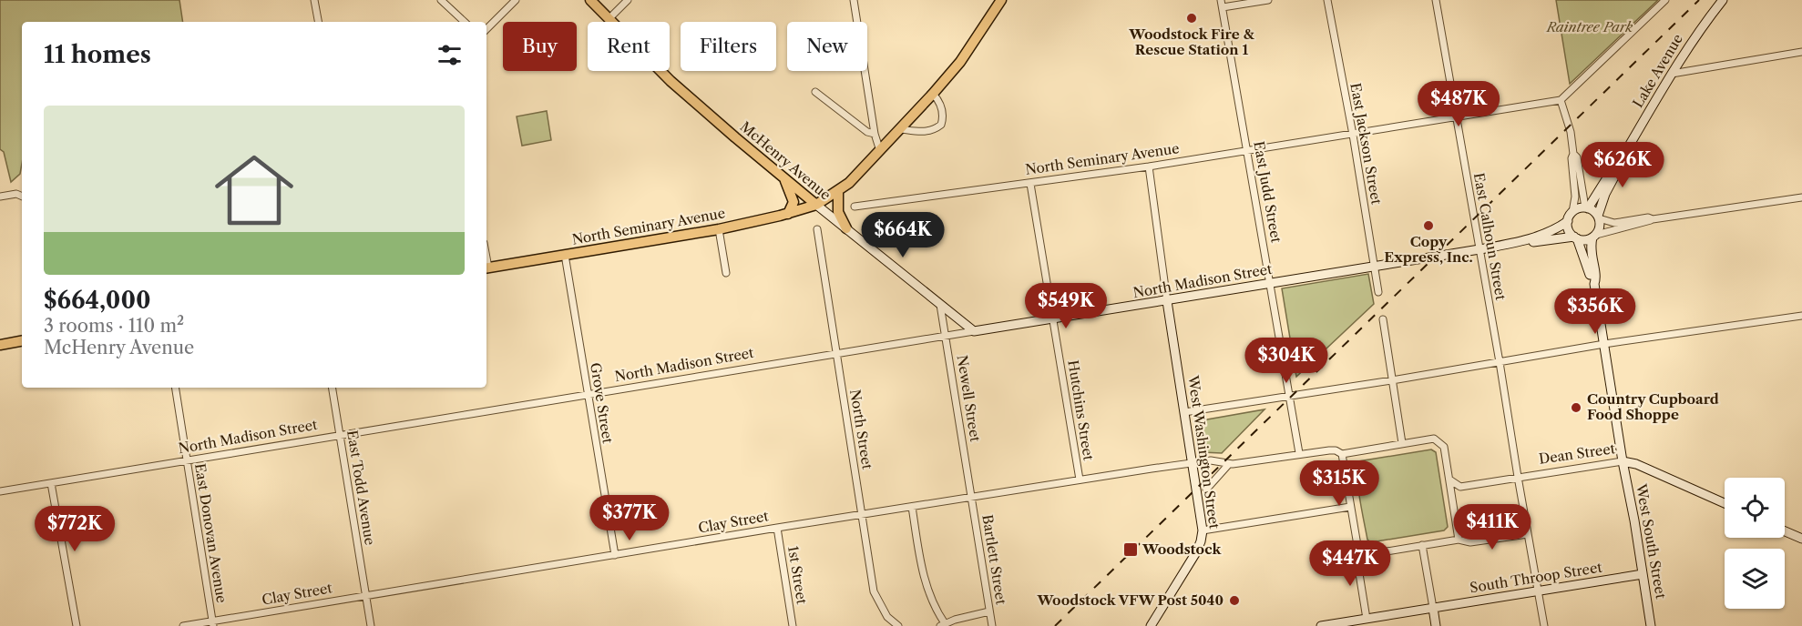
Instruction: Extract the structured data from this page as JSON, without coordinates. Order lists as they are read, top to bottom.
{
  "streets": {
    "main road": ["North Seminary Avenue", "McHenry Avenue"],
    "street": [
      "Lake Avenue",
      "East Jackson Street",
      "East Judd Street",
      "East Calhoun Street",
      "North Madison Street",
      "Newell Street",
      "Grove Street",
      "Hutchins Street",
      "North Street",
      "West Washington Street",
      "Dean Street",
      "East Todd Avenue",
      "Clay Street",
      "East Donovan Avenue",
      "West South Street",
      "Bartlett Street",
      "1st Street",
      "South Throop Street"
    ]
  },
  "crossings": [
    ["East Jackson Street", "North Seminary Avenue"],
    ["East Jackson Street", "North Madison Street"],
    ["North Seminary Avenue", "McHenry Avenue"],
    ["North Seminary Avenue", "East Judd Street"],
    ["North Seminary Avenue", "East Calhoun Street"],
    ["North Seminary Avenue", "Grove Street"],
    ["North Seminary Avenue", "Hutchins Street"],
    ["McHenry Avenue", "North Madison Street"],
    ["McHenry Avenue", "Newell Street"],
    ["East Judd Street", "North Madison Street"],
    ["East Judd Street", "Clay Street"],
    ["East Calhoun Street", "North Madison Street"],
    ["East Calhoun Street", "Dean Street"],
    ["East Calhoun Street", "South Throop Street"],
    ["North Madison Street", "Newell Street"],
    ["North Madison Street", "Grove Street"],
    ["North Madison Street", "Hutchins Street"],
    ["North Madison Street", "North Street"],
    ["North Madison Street", "West Washington Street"],
    ["North Madison Street", "East Todd Avenue"],
    ["North Madison Street", "East Donovan Avenue"],
    ["Newell Street", "Clay Street"],
    ["Newell Street", "Bartlett Street"],
    ["Grove Street", "Clay Street"],
    ["Hutchins Street", "Clay Street"],
    ["North Street", "Clay Street"],
    ["West Washington Street", "Clay Street"],
    ["Dean Street", "West South Street"],
    ["East Todd Avenue", "Clay Street"],
    ["Clay Street", "East Donovan Avenue"],
    ["Clay Street", "Bartlett Street"],
    ["Clay Street", "1st Street"],
    ["West South Street", "South Throop Street"]
  ],
  "parks": ["Raintree Park"],
  "places": {
    "other": [
      "Woodstock Fire & Rescue Station 1",
      "Copy Express, Inc.",
      "Country Cupboard Food Shoppe",
      "Woodstock VFW Post 5040"
    ],
    "transit": ["Woodstock"]
  },
  "page": {
    "chip": [
      "Buy",
      "Rent",
      "Filters",
      "New"
    ],
    "heading": "11 homes",
    "price": [
      "$487K",
      "$626K",
      "$664K",
      "$549K",
      "$356K",
      "$304K",
      "$315K",
      "$377K",
      "$411K",
      "$772K",
      "$447K"
    ],
    "list": [
      {
        "name": "$664,000",
        "note": "3 rooms · 110 m² · McHenry Avenue"
      }
    ]
  }
}
